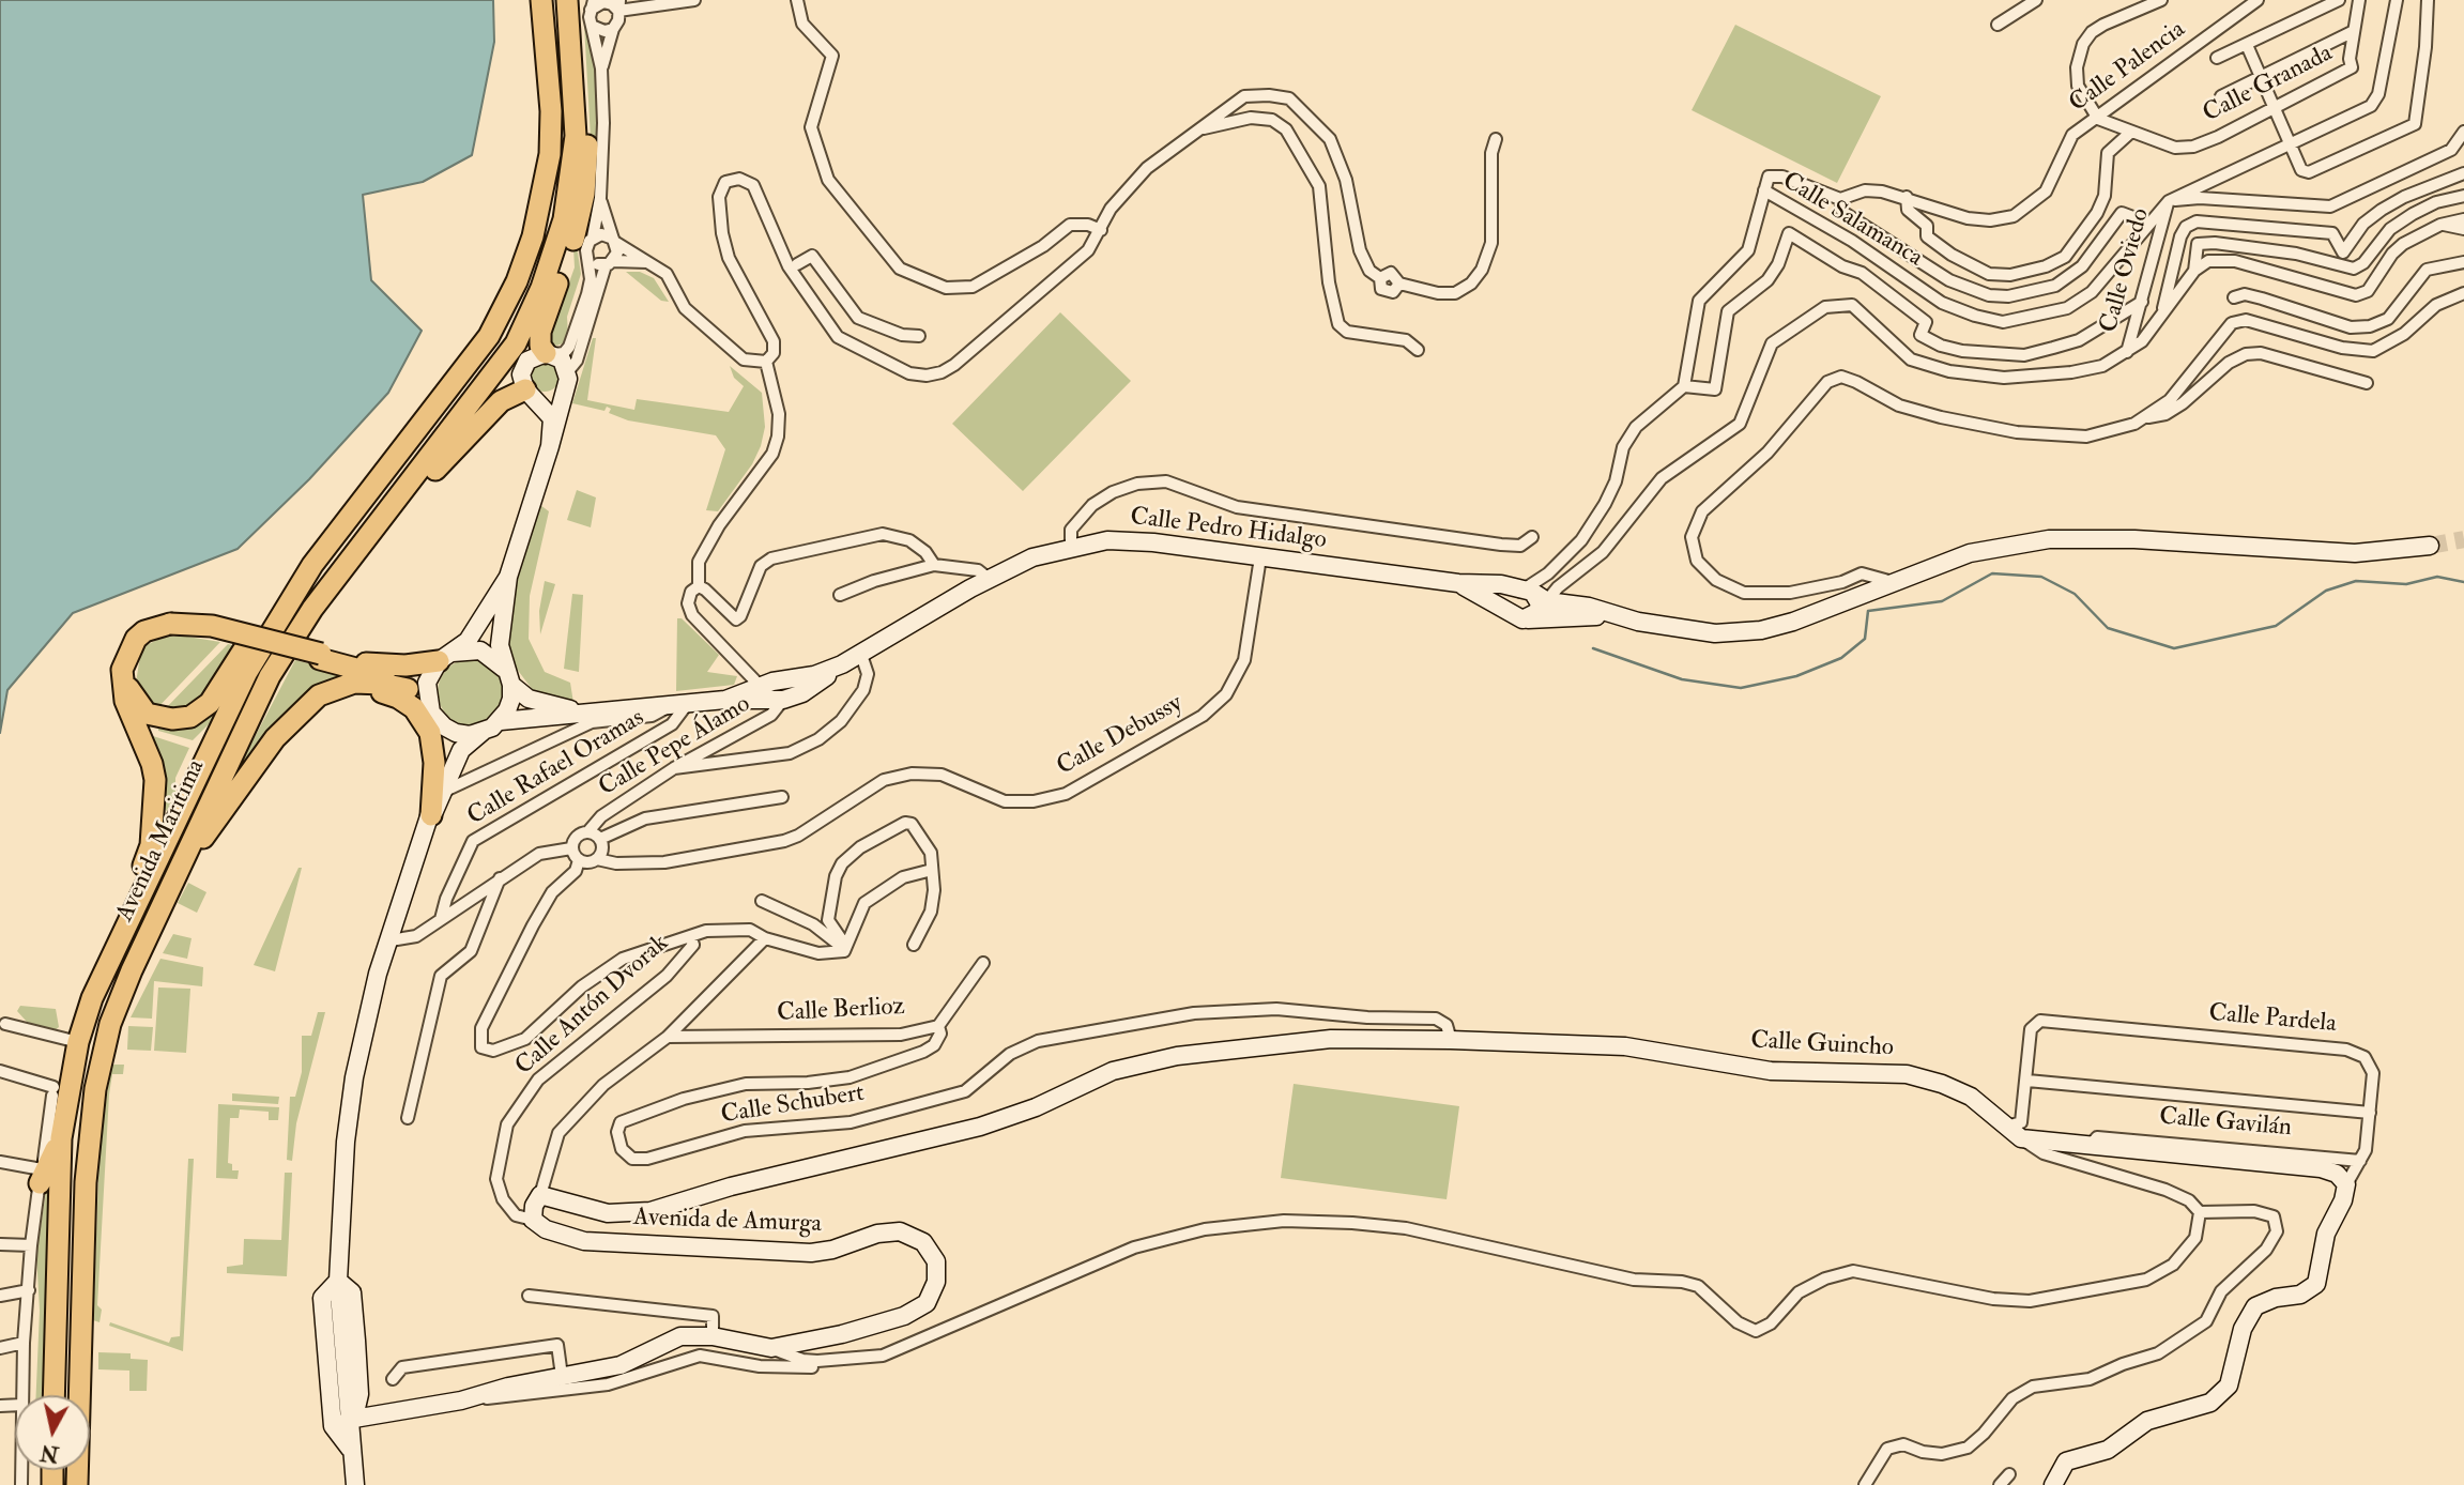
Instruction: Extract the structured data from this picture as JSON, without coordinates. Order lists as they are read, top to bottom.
{
  "streets": {
    "highway": ["Avenida Maritima"],
    "street": [
      "Calle Palencia",
      "Calle Granada",
      "Calle Salamanca",
      "Calle Oviedo",
      "Calle Pedro Hidalgo",
      "Calle Debussy",
      "Calle Pepe Álamo",
      "Calle Rafael Oramas",
      "Calle Antón Dvorak",
      "Calle Berlioz",
      "Calle Pardela",
      "Calle Guincho",
      "Calle Schubert",
      "Calle Gavilán",
      "Avenida de Amurga"
    ]
  },
  "crossings": [
    ["Calle Palencia", "Calle Granada"],
    ["Calle Salamanca", "Calle Oviedo"],
    ["Calle Pedro Hidalgo", "Calle Debussy"],
    ["Calle Pedro Hidalgo", "Calle Pepe Álamo"],
    ["Calle Pedro Hidalgo", "Calle Rafael Oramas"],
    ["Calle Debussy", "Calle Pepe Álamo"],
    ["Calle Debussy", "Calle Antón Dvorak"],
    ["Calle Pepe Álamo", "Calle Antón Dvorak"],
    ["Calle Antón Dvorak", "Avenida de Amurga"],
    ["Calle Berlioz", "Calle Schubert"],
    ["Calle Pardela", "Calle Gavilán"],
    ["Calle Guincho", "Calle Schubert"],
    ["Calle Guincho", "Calle Gavilán"]
  ],
  "north": "bottom"
}
